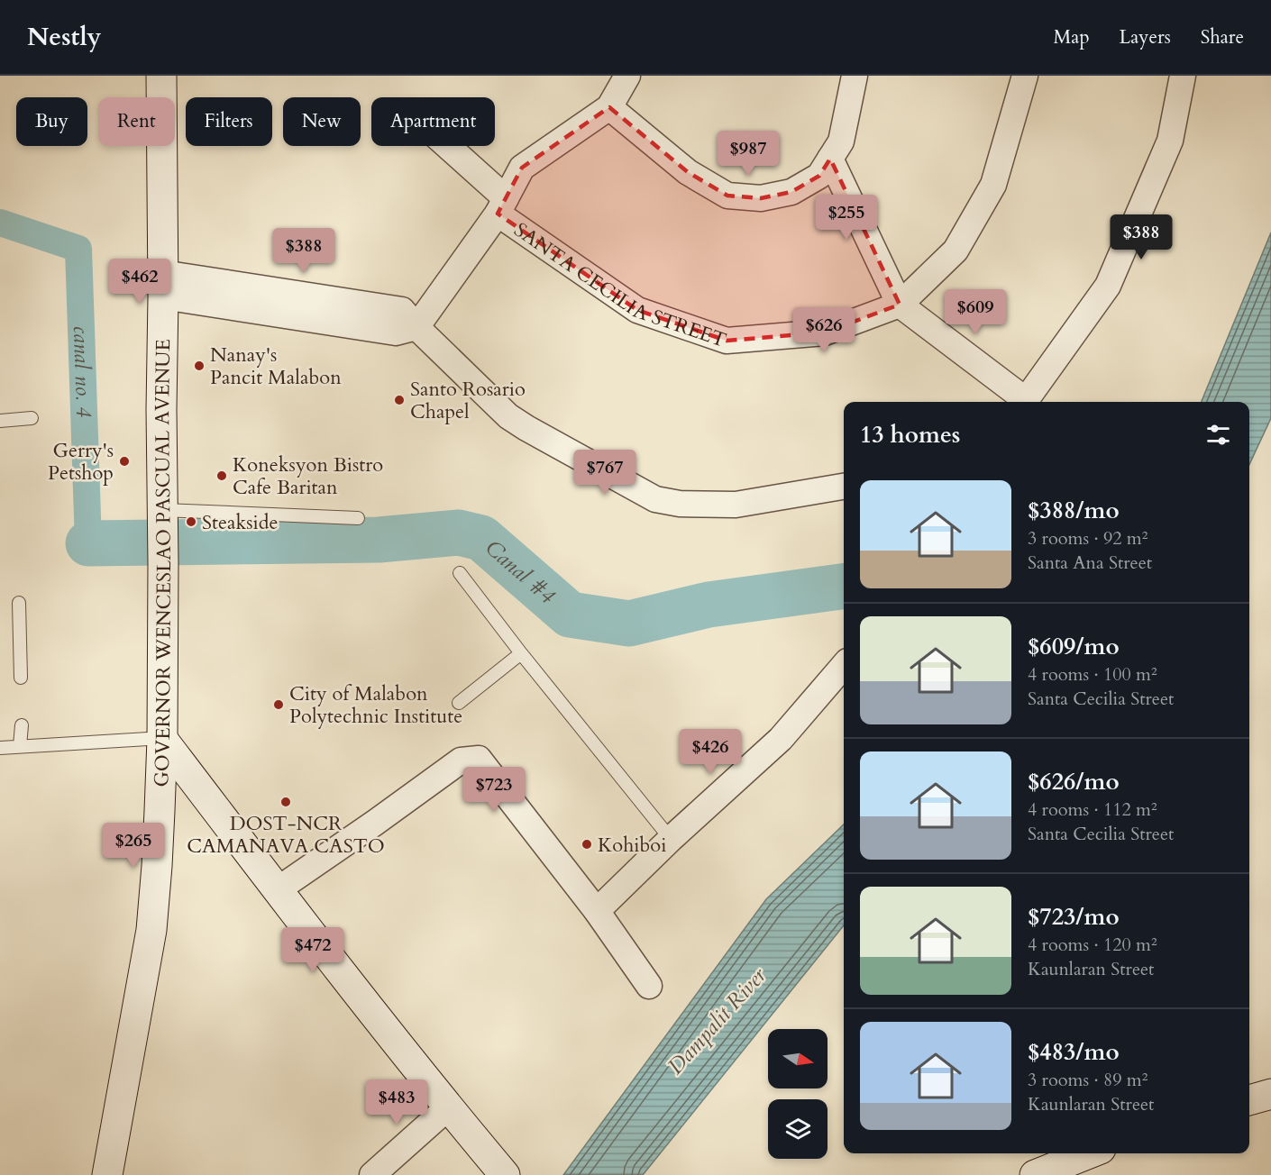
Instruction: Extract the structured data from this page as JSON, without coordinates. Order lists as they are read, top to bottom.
{
  "streets": {
    "main road": ["GOVERNOR WENCESLAO PASCUAL AVENUE"],
    "street": ["SANTA CECILIA STREET"]
  },
  "water": ["canal no. 4", "Canal #4", "Dampalit River"],
  "places": [
    "Nanay's Pancit Malabon",
    "Santo Rosario Chapel",
    "Gerry's Petshop",
    "Koneksyon Bistro Cafe Baritan",
    "Steakside",
    "City of Malabon Polytechnic Institute",
    "DOST-NCR CAMANAVA CASTO",
    "Kohiboi"
  ],
  "north": "right",
  "page": {
    "header": "Nestly",
    "nav": ["Map", "Layers", "Share"],
    "chip": [
      "Buy",
      "Rent",
      "Filters",
      "New",
      "Apartment"
    ],
    "price": [
      "$987",
      "$255",
      "$388",
      "$388",
      "$462",
      "$609",
      "$626",
      "$767",
      "$426",
      "$723",
      "$265",
      "$472",
      "$483"
    ],
    "heading": "13 homes",
    "list": [
      {
        "name": "$388/mo",
        "note": "3 rooms · 92 m² · Santa Ana Street"
      },
      {
        "name": "$609/mo",
        "note": "4 rooms · 100 m² · Santa Cecilia Street"
      },
      {
        "name": "$626/mo",
        "note": "4 rooms · 112 m² · Santa Cecilia Street"
      },
      {
        "name": "$723/mo",
        "note": "4 rooms · 120 m² · Kaunlaran Street"
      },
      {
        "name": "$483/mo",
        "note": "3 rooms · 89 m² · Kaunlaran Street"
      }
    ]
  }
}
